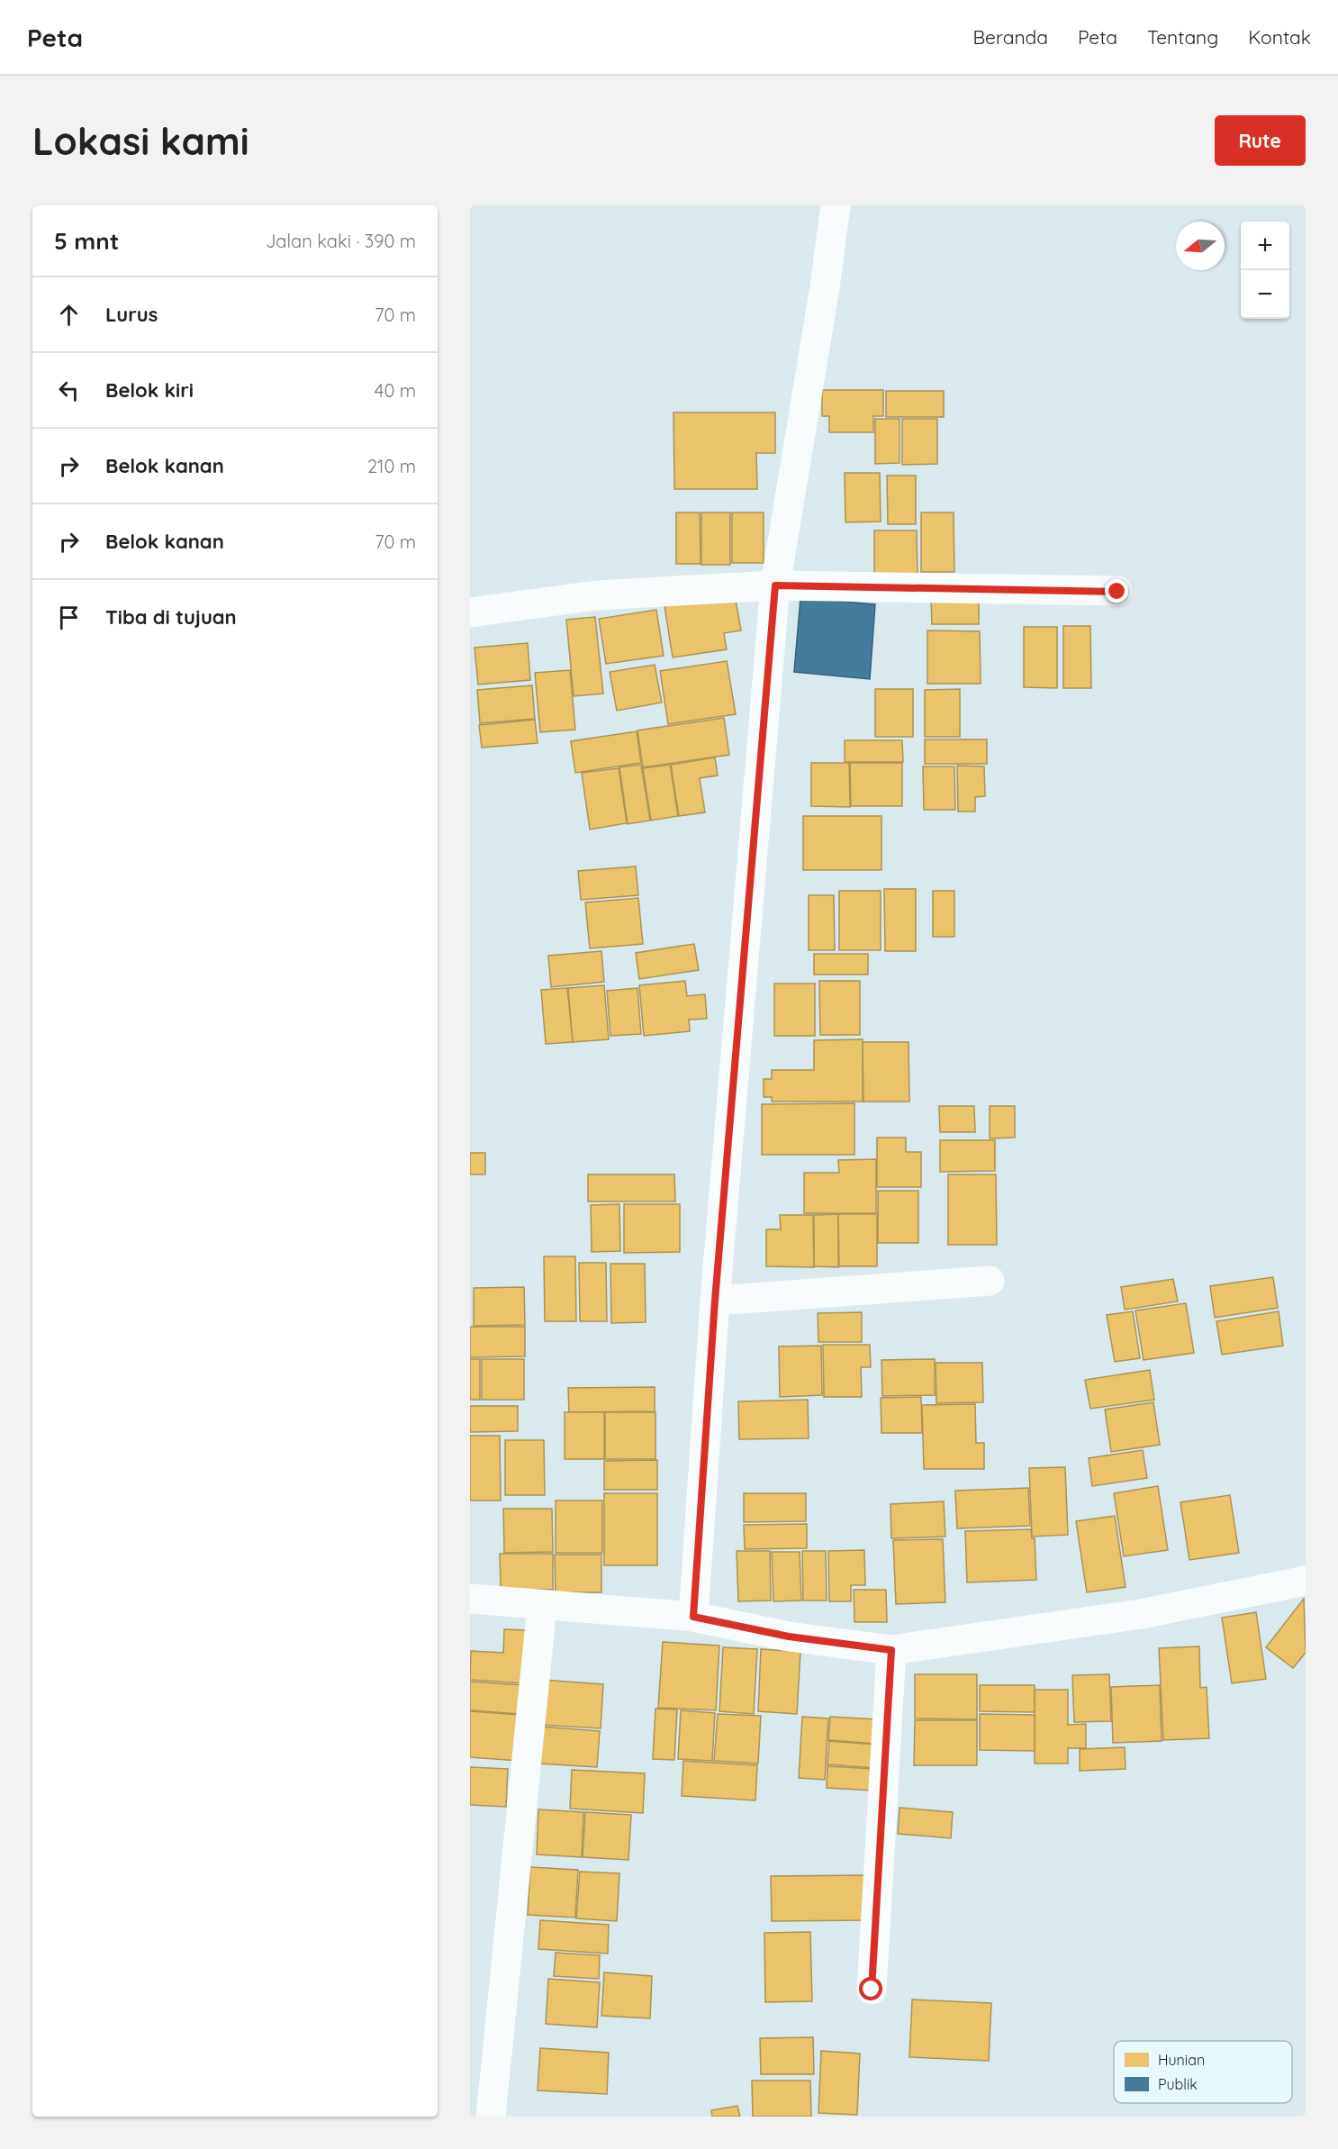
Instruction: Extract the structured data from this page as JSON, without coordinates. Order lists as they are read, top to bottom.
{
  "legend": ["Hunian", "Publik"],
  "north": "left",
  "page": {
    "header": "Peta",
    "nav": [
      "Beranda",
      "Peta",
      "Tentang",
      "Kontak"
    ],
    "buttons": "Rute",
    "title": "Lokasi kami",
    "heading": ["5 mnt", "Jalan kaki · 390 m"],
    "map_buttons": ["+", "−"],
    "list": [
      ["Lurus", "70 m"],
      ["Belok kiri", "40 m"],
      ["Belok kanan", "210 m"],
      ["Belok kanan", "70 m"],
      "Tiba di tujuan"
    ]
  }
}
